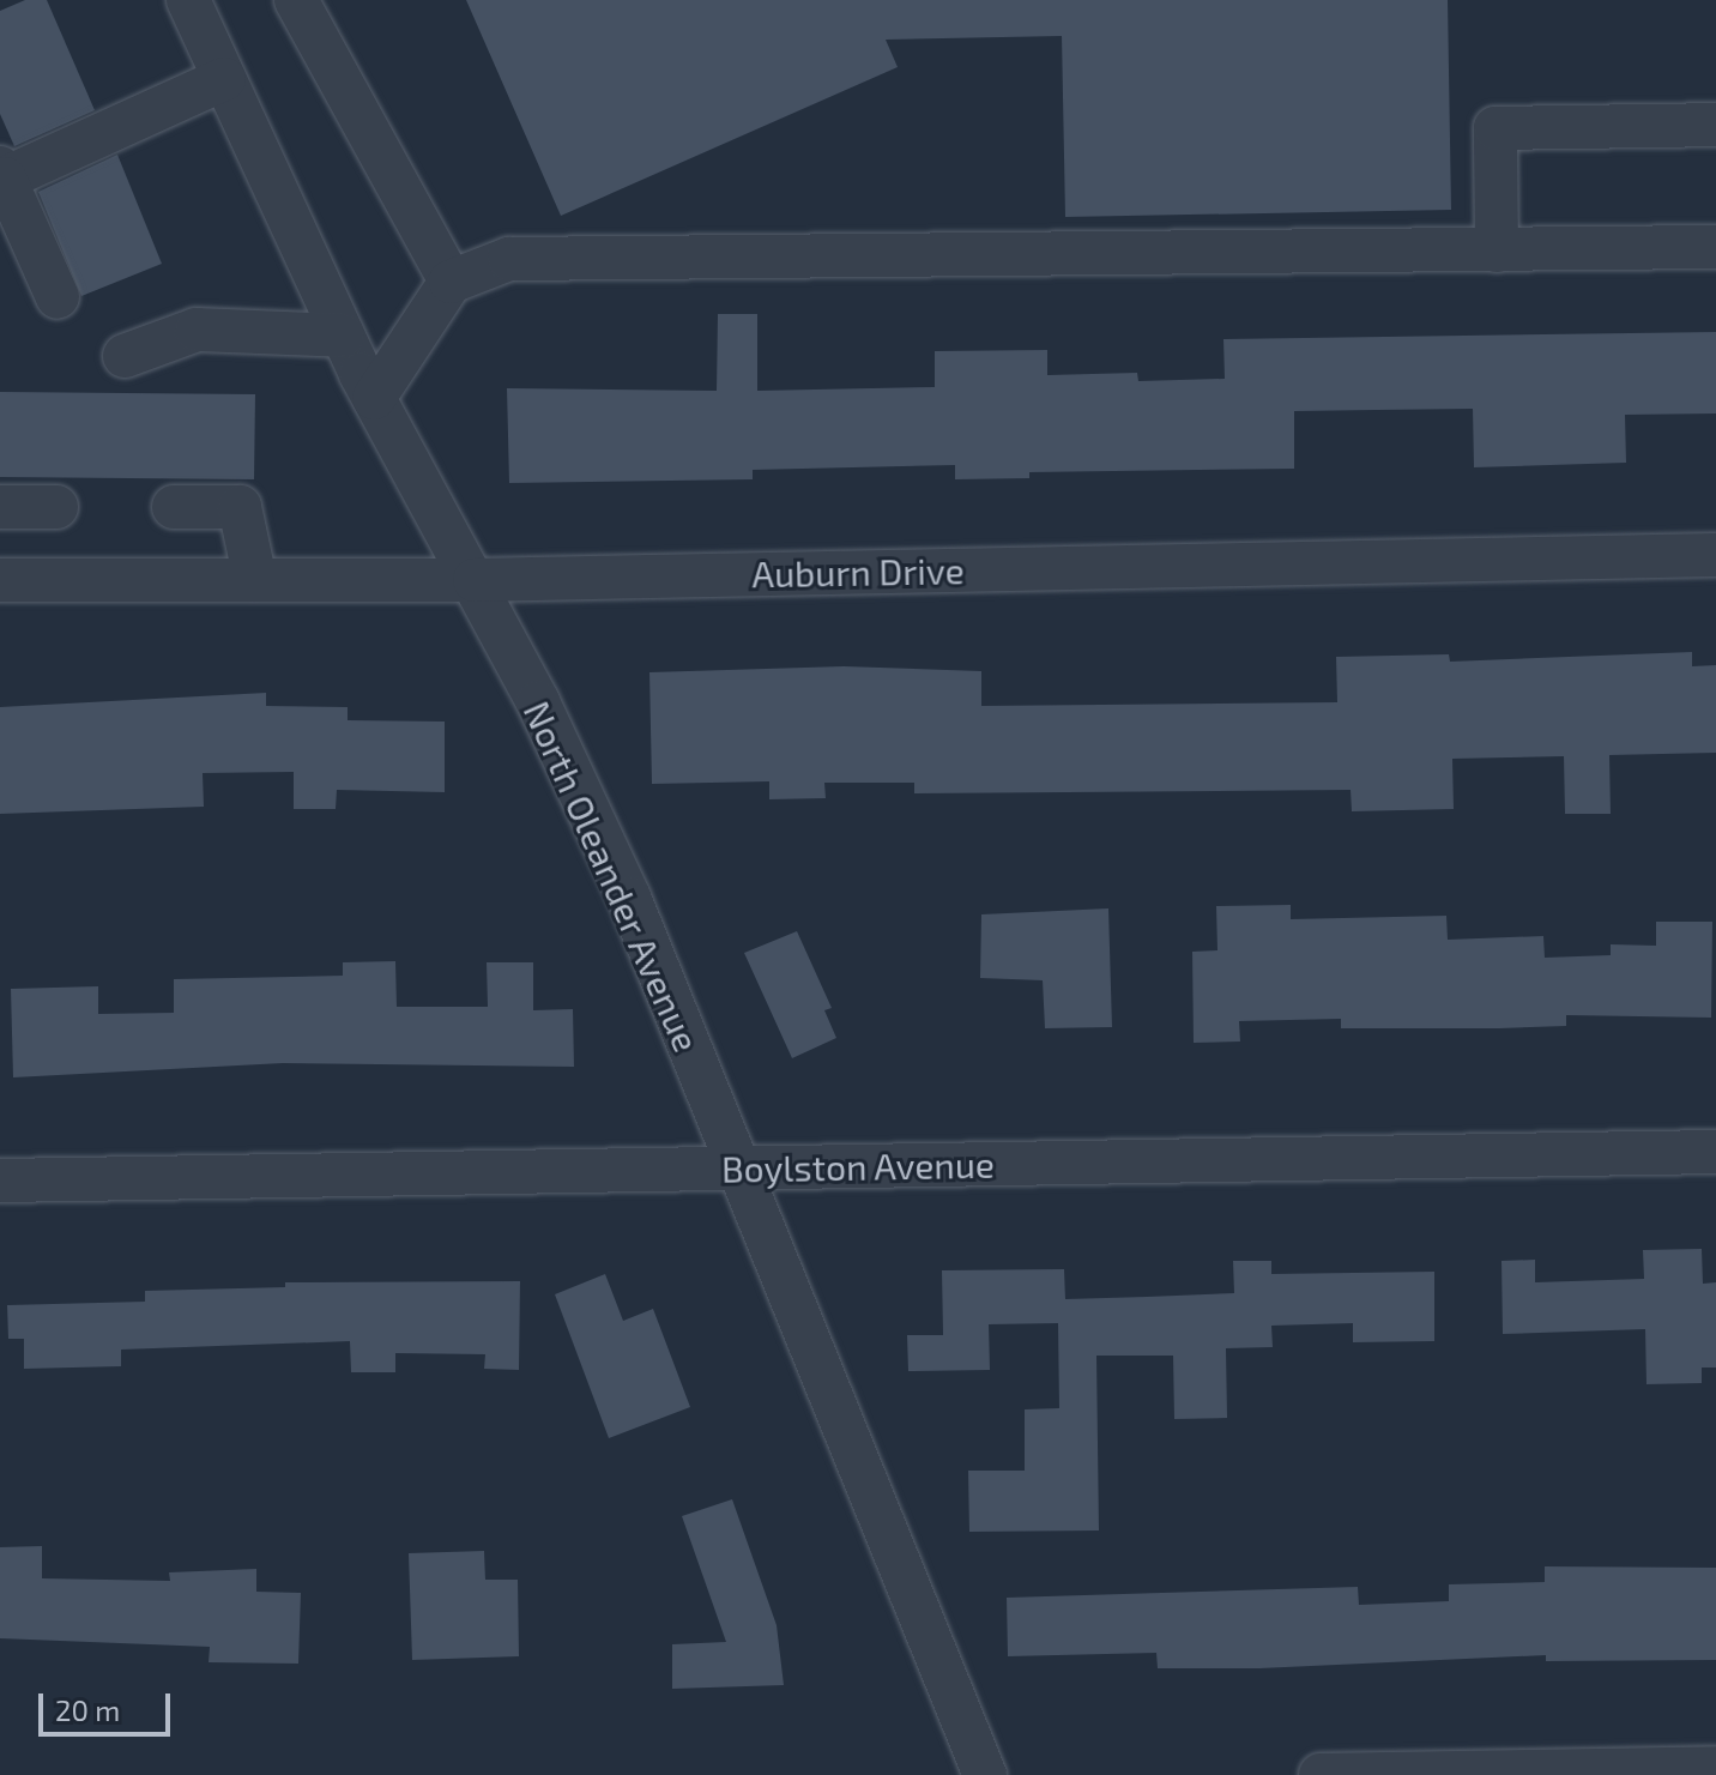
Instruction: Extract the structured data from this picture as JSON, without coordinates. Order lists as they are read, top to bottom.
{
  "streets": {
    "street": ["Auburn Drive", "North Oleander Avenue", "Boylston Avenue"]
  },
  "crossings": [
    ["Auburn Drive", "North Oleander Avenue"],
    ["North Oleander Avenue", "Boylston Avenue"]
  ],
  "scale_bar": "20 m"
}
